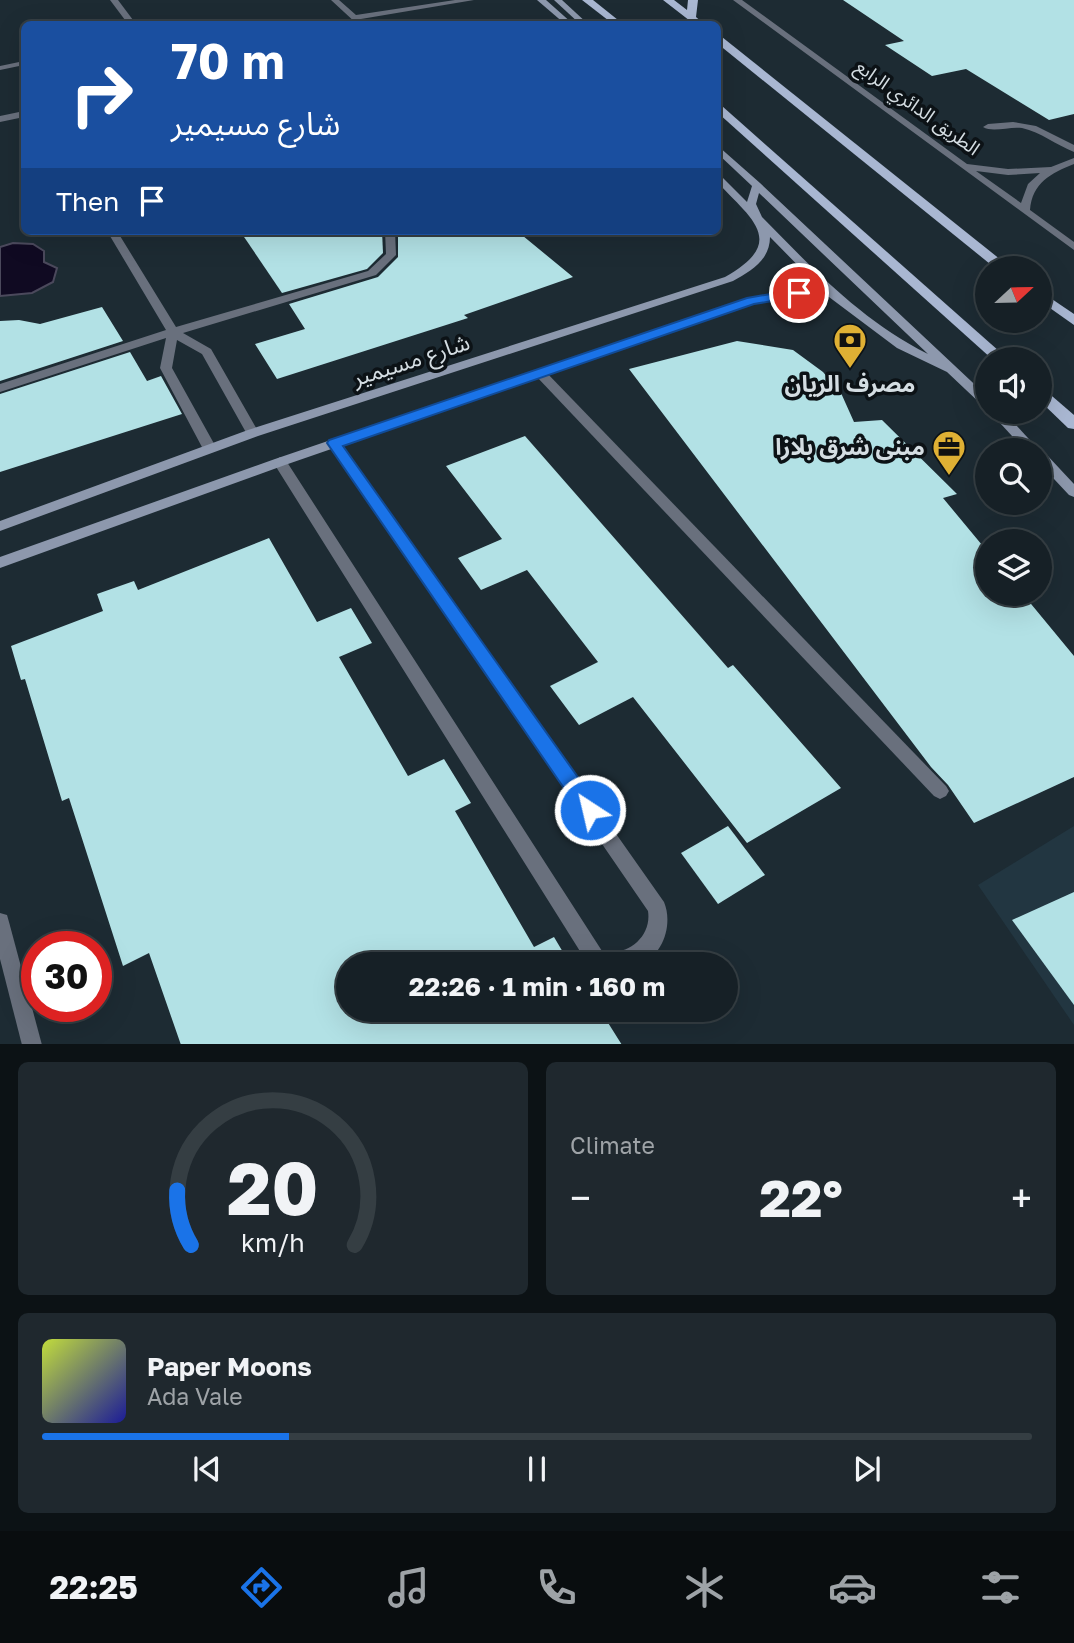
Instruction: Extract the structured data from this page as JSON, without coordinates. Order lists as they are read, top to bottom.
{
  "streets": {
    "street": ["الطريق الدائري الرابع", "شارع مسيمير"]
  },
  "places": {
    "bank": ["مصرف الريان"],
    "office": ["مبنى شرق بلازا"]
  },
  "north": "right",
  "page": {
    "turn": ["70 m", "شارع مسيمير"],
    "then": "Then",
    "limit": "30",
    "trip": "22:26 · 1 min · 160 m",
    "tile": "Climate",
    "heat": ["−", "22°", "+"],
    "song": ["Paper Moons", "Ada Vale"],
    "tabs": "22:25",
    "gauge": ["20", "km/h"]
  }
}
